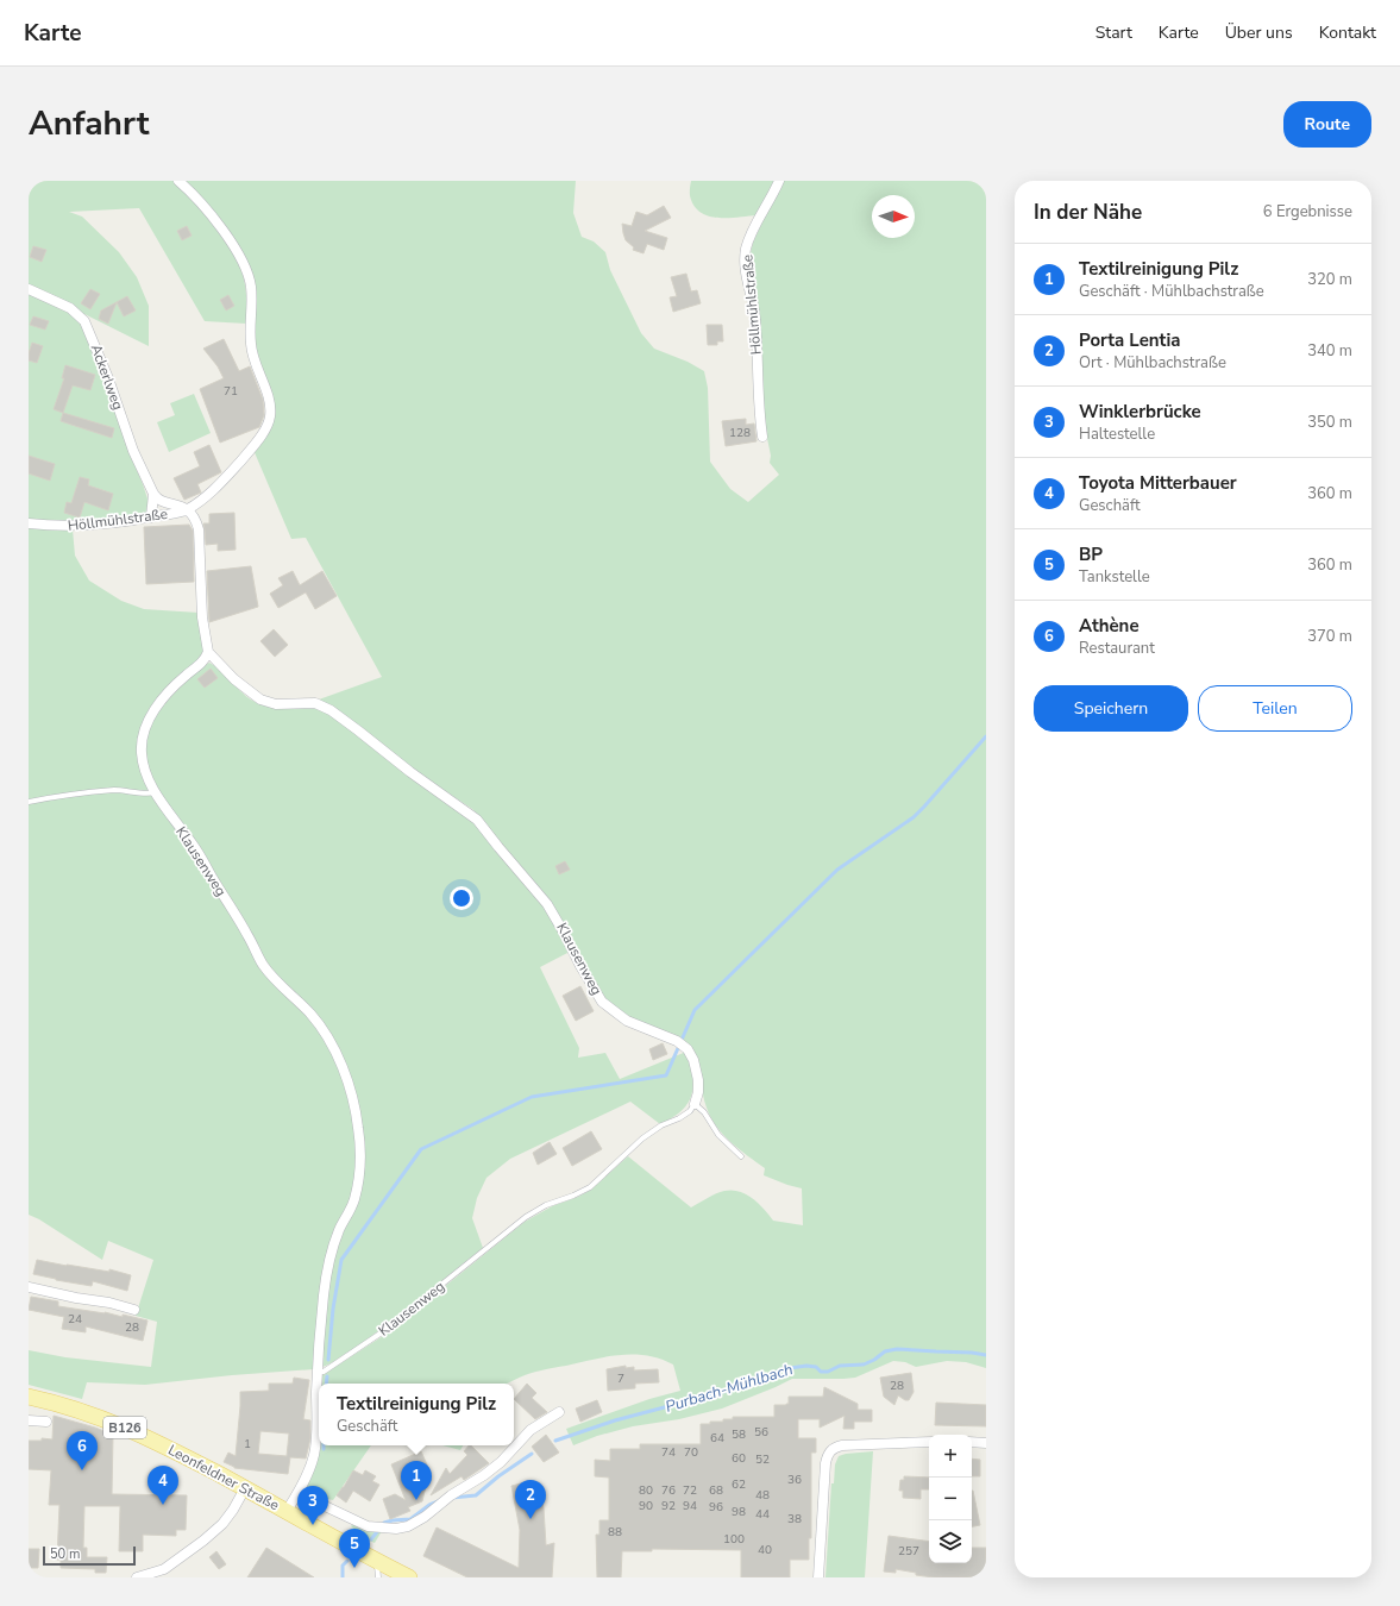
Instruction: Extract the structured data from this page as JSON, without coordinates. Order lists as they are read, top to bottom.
{
  "streets": {
    "main road": ["B126", "Leonfeldner Straße"],
    "street": ["Höllmühlstraße", "Ackerlweg", "Klausenweg"]
  },
  "crossings": [
    ["Klausenweg", "Leonfeldner Straße"]
  ],
  "water": ["Purbach-Mühlbach"],
  "house_numbers": [
    "71",
    "128",
    "24",
    "28",
    "7",
    "28",
    "56",
    "58",
    "64",
    "1",
    "74",
    "70",
    "60",
    "52",
    "36",
    "62",
    "80",
    "76",
    "72",
    "68",
    "48",
    "90",
    "92",
    "94",
    "96",
    "98",
    "44",
    "38",
    "88",
    "100",
    "40",
    "257"
  ],
  "scale_bar": "50 m",
  "north": "right",
  "page": {
    "header": "Karte",
    "nav": [
      "Start",
      "Karte",
      "Über uns",
      "Kontakt"
    ],
    "title": "Anfahrt",
    "buttons": [
      "Route",
      ["Speichern", "Teilen"]
    ],
    "heading": ["In der Nähe", "6 Ergebnisse"],
    "list": [
      {
        "mark": "1",
        "name": "Textilreinigung Pilz",
        "note": "Geschäft · Mühlbachstraße",
        "value": "320 m"
      },
      {
        "mark": "2",
        "name": "Porta Lentia",
        "note": "Ort · Mühlbachstraße",
        "value": "340 m"
      },
      {
        "mark": "3",
        "name": "Winklerbrücke",
        "note": "Haltestelle",
        "value": "350 m"
      },
      {
        "mark": "4",
        "name": "Toyota Mitterbauer",
        "note": "Geschäft",
        "value": "360 m"
      },
      {
        "mark": "5",
        "name": "BP",
        "note": "Tankstelle",
        "value": "360 m"
      },
      {
        "mark": "6",
        "name": "Athène",
        "note": "Restaurant",
        "value": "370 m"
      }
    ],
    "popup": ["Textilreinigung Pilz", "Geschäft"],
    "pins": [
      "6",
      "1",
      "4",
      "2",
      "3",
      "5"
    ],
    "map_buttons": ["+", "−"],
    "scale": "50 m"
  }
}
